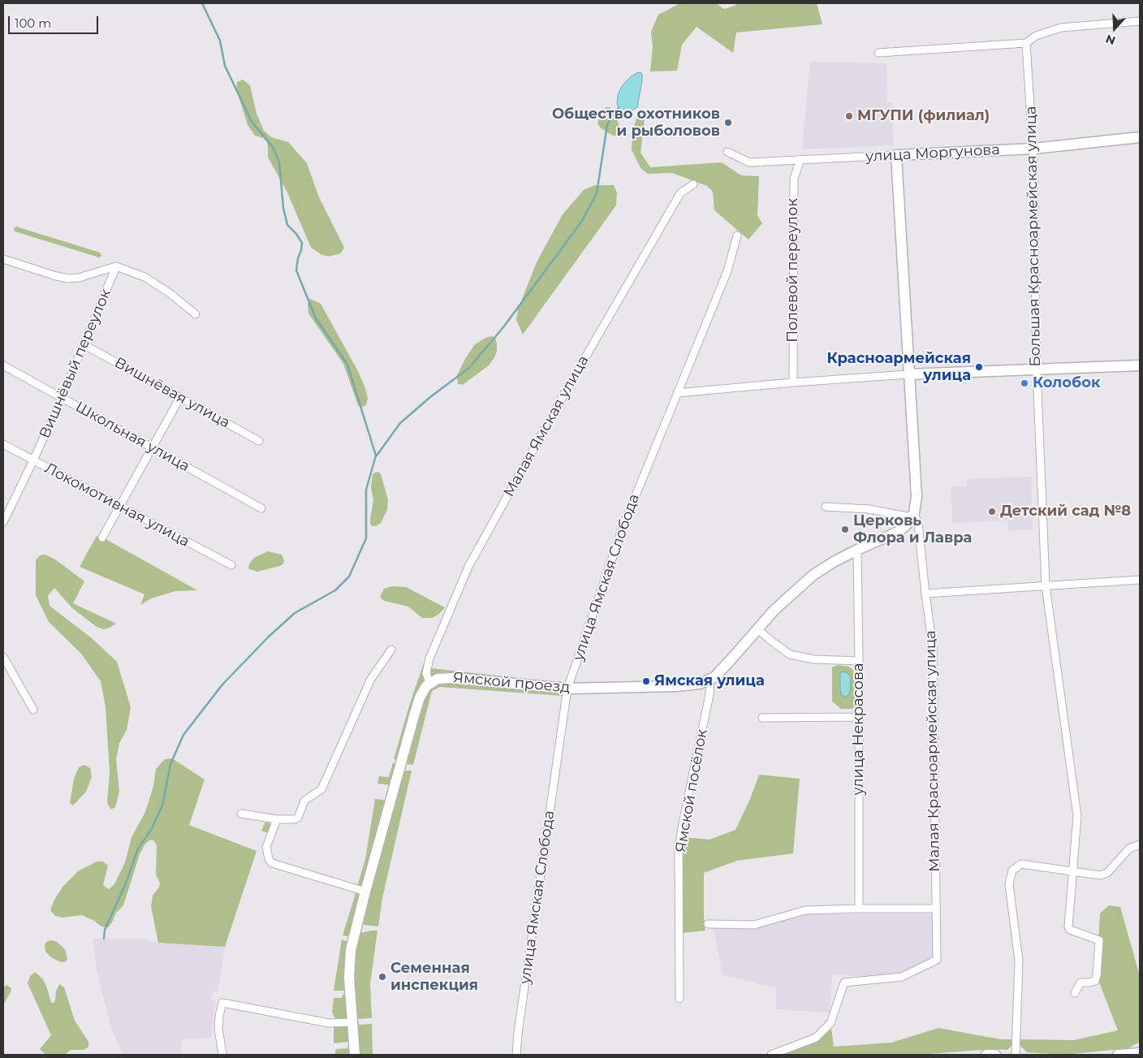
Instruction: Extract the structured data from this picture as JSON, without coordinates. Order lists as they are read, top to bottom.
{
  "streets": {
    "main road": ["улица Моргунова", "Ямской проезд", "Малая Красноармейская улица"],
    "street": [
      "Большая Красноармейская улица",
      "Полевой переулок",
      "Вишнёвый переулок",
      "Вишнёвая улица",
      "Малая Ямская улица",
      "Школьная улица",
      "Локомотивная улица",
      "улица Ямская Слобода",
      "улица Некрасова",
      "Ямской посёлок"
    ]
  },
  "crossings": [
    ["улица Моргунова", "Большая Красноармейская улица"],
    ["улица Моргунова", "Полевой переулок"],
    ["улица Моргунова", "Малая Красноармейская улица"],
    ["Вишнёвый переулок", "Вишнёвая улица"],
    ["Вишнёвый переулок", "Школьная улица"],
    ["Вишнёвый переулок", "Локомотивная улица"],
    ["Малая Ямская улица", "Ямской проезд"],
    ["улица Ямская Слобода", "Ямской проезд"],
    ["Ямской проезд", "Ямской посёлок"]
  ],
  "places": [
    "МГУПИ (филиал)",
    "Общество охотников и рыболовов",
    "Красноармейская улица",
    "Колобок",
    "Детский сад №8",
    "Церковь Флора и Лавра",
    "Ямская улица",
    "Семенная инспекция"
  ],
  "scale_bar": "100 m",
  "north": "bottom"
}
